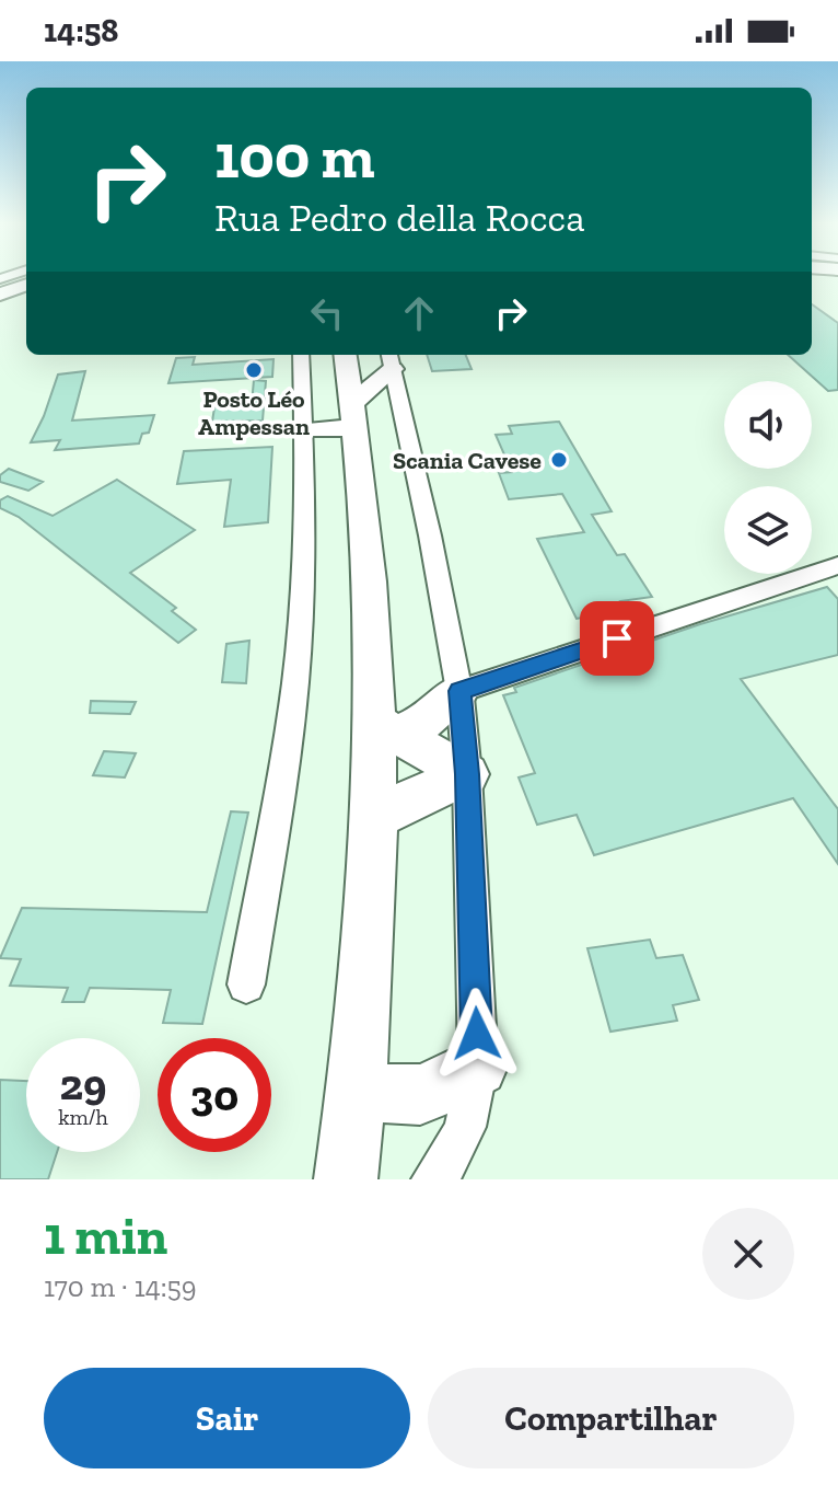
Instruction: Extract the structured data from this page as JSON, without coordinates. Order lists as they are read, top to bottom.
{
  "places": ["Posto Léo Ampessan", "Scania Cavese"],
  "page": {
    "status": "14:58",
    "turn": ["100 m", "Rua Pedro della Rocca"],
    "speed": "29 km/h",
    "limit": "30",
    "heading": ["1 min", "170 m · 14:59"],
    "buttons": ["Sair", "Compartilhar"]
  }
}
